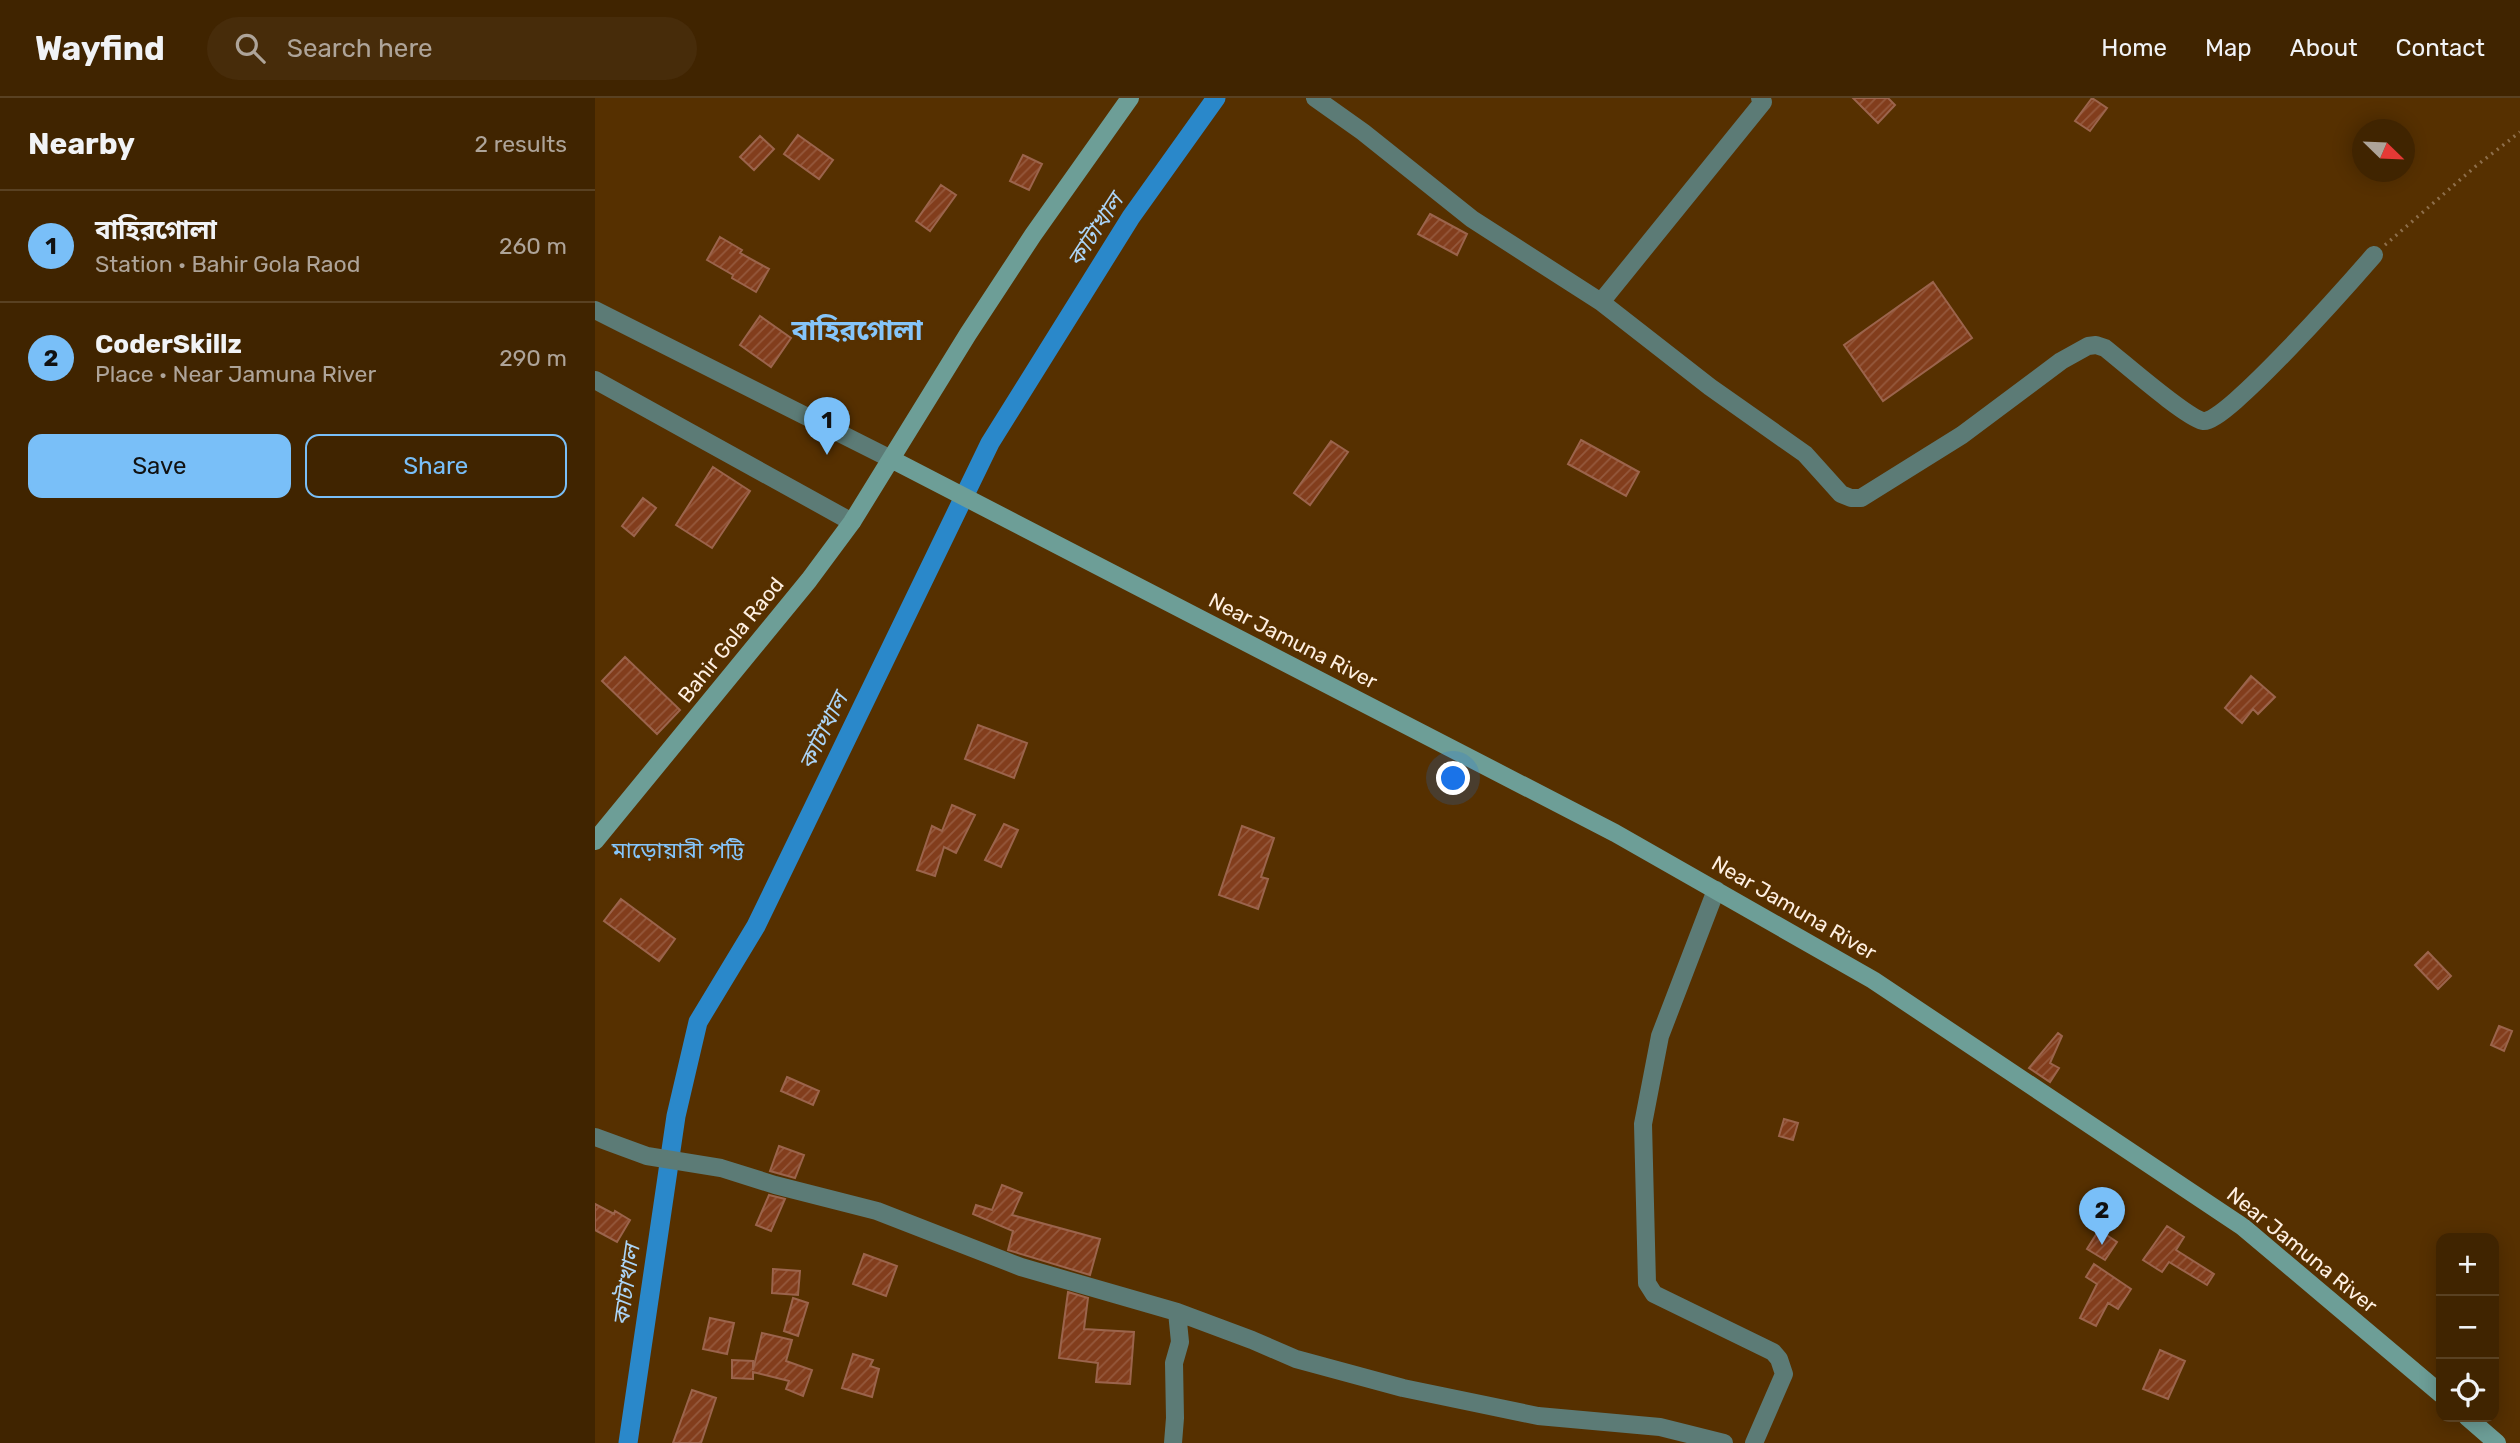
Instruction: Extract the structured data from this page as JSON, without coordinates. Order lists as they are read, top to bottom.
{
  "streets": {
    "street": ["Bahir Gola Raod", "Near Jamuna River"]
  },
  "crossings": [
    ["Bahir Gola Raod", "Near Jamuna River"]
  ],
  "districts": ["বাহিরগোলা", "মাড়োয়ারী পট্টি"],
  "water": ["কাটাখাল"],
  "north": "bottom right",
  "page": {
    "header": "Wayfind",
    "search": "Search here",
    "nav": [
      "Home",
      "Map",
      "About",
      "Contact"
    ],
    "heading": ["Nearby", "2 results"],
    "list": [
      {
        "mark": "1",
        "name": "বাহিরগোলা",
        "note": "Station · Bahir Gola Raod",
        "value": "260 m"
      },
      {
        "mark": "2",
        "name": "CoderSkillz",
        "note": "Place · Near Jamuna River",
        "value": "290 m"
      }
    ],
    "pins": ["1", "2"],
    "buttons": ["Save", "Share"],
    "map_buttons": ["+", "−"]
  }
}
